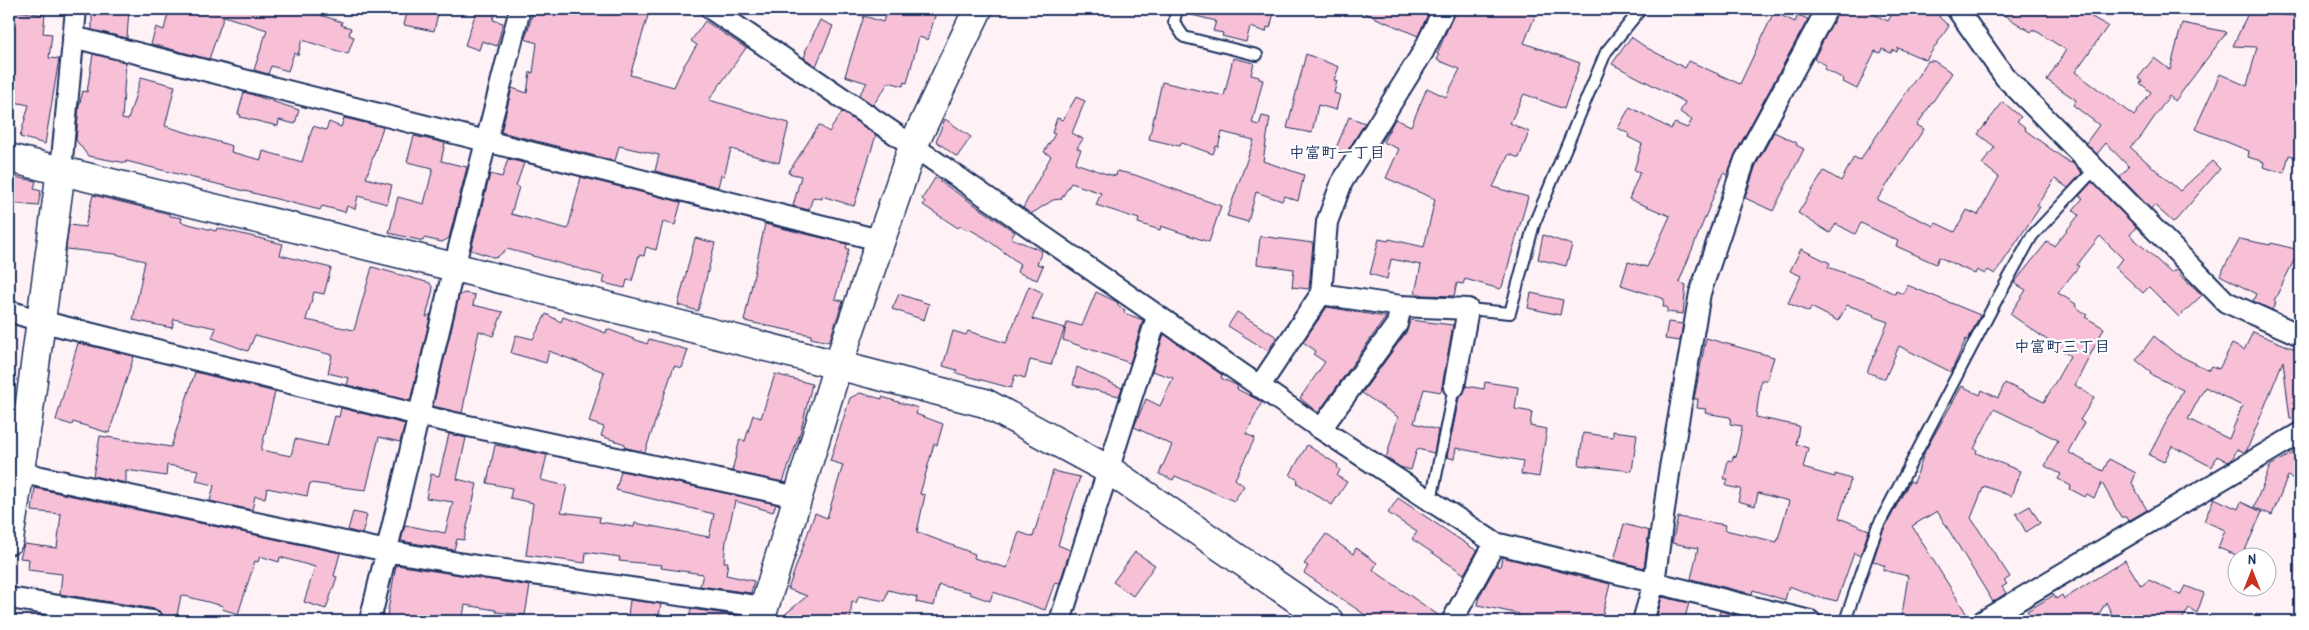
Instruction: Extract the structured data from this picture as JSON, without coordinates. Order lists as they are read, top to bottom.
{
  "districts": ["中富町一丁目", "中富町三丁目"],
  "north": "top"
}
